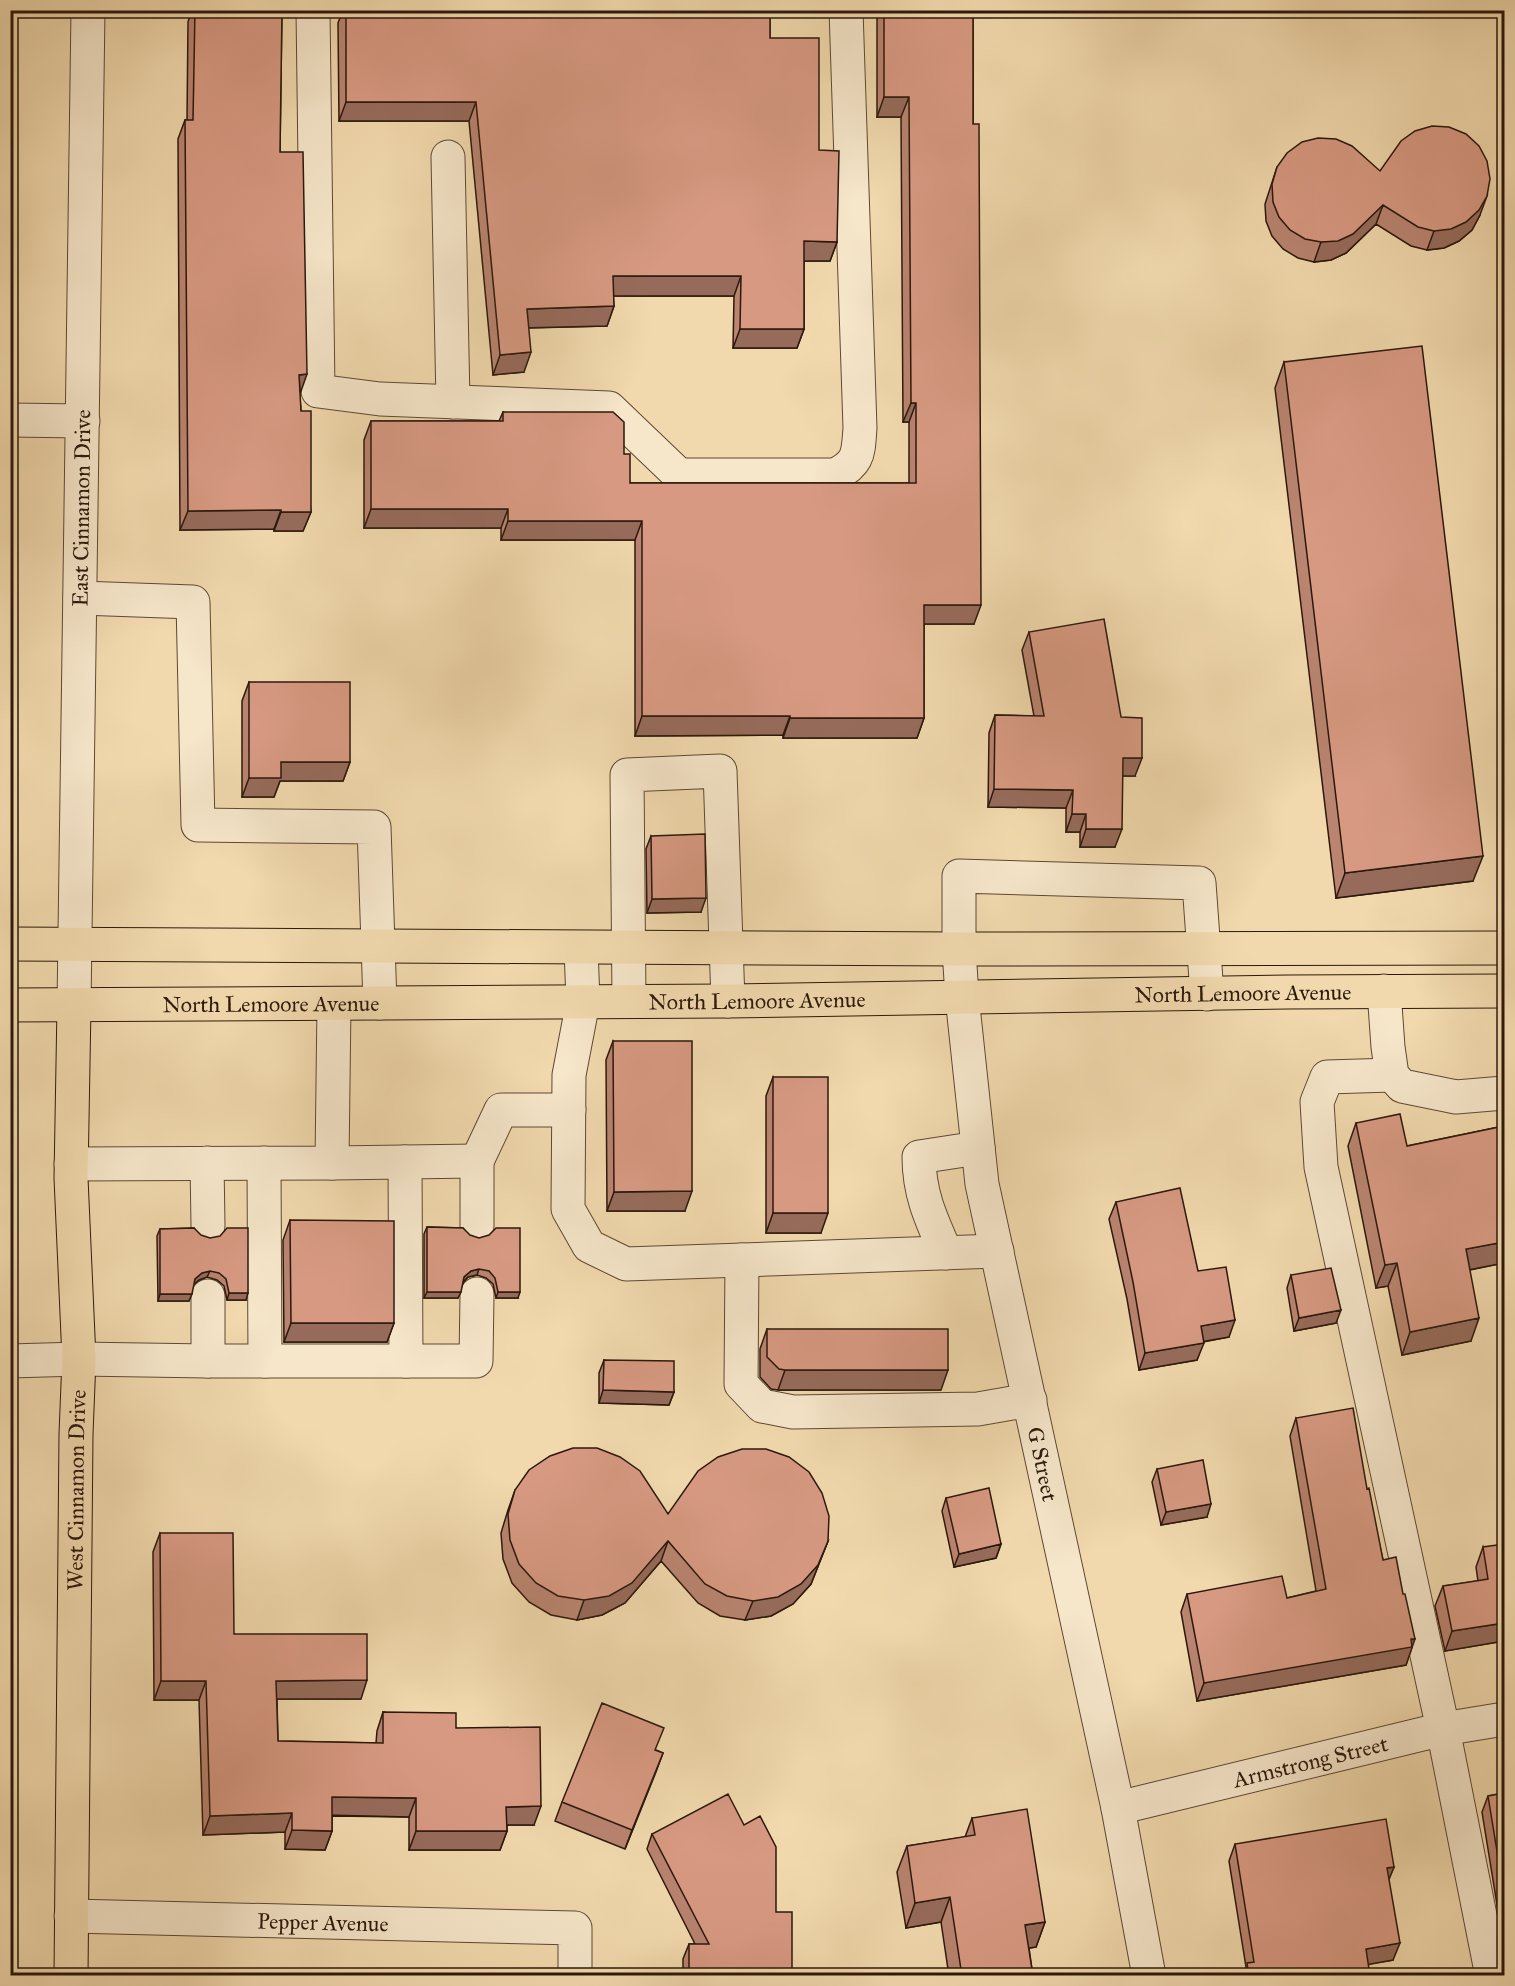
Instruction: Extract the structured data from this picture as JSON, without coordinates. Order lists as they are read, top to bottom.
{
  "streets": {
    "main road": ["North Lemoore Avenue", "West Cinnamon Drive"],
    "street": [
      "East Cinnamon Drive",
      "G Street",
      "Armstrong Street",
      "Pepper Avenue"
    ]
  },
  "crossings": [
    ["East Cinnamon Drive", "North Lemoore Avenue"],
    ["East Cinnamon Drive", "West Cinnamon Drive"],
    ["North Lemoore Avenue", "G Street"],
    ["North Lemoore Avenue", "West Cinnamon Drive"],
    ["G Street", "Armstrong Street"],
    ["West Cinnamon Drive", "Pepper Avenue"]
  ]
}
